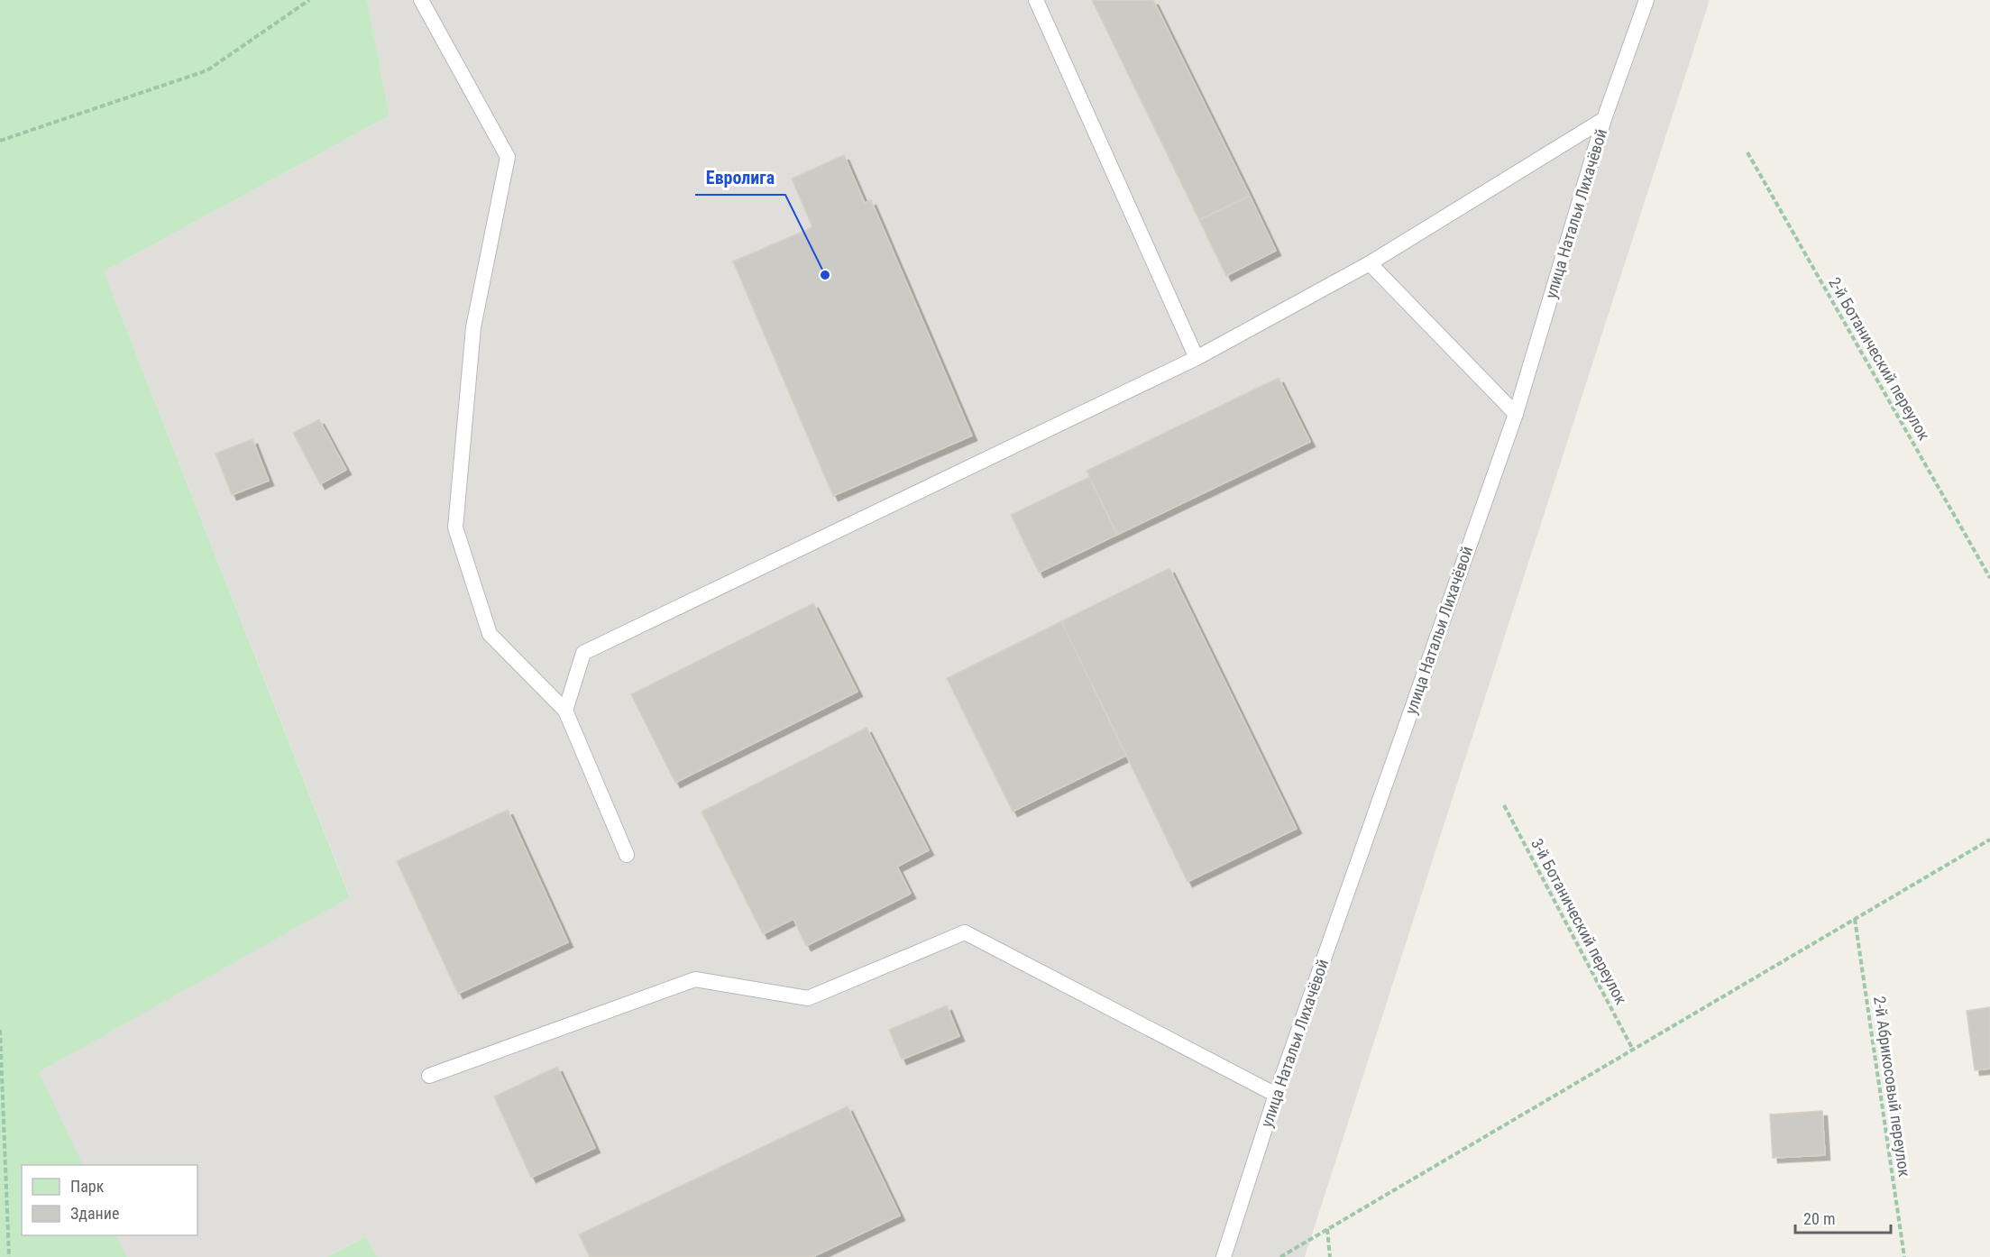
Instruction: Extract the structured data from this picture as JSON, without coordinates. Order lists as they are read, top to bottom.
{
  "streets": {
    "lane": ["улица Натальи Лихачёвой"],
    "path": ["2-й Ботанический переулок", "3-й Ботанический переулок", "2-й Абрикосовый переулок"]
  },
  "places": ["Евролига"],
  "legend": ["Парк", "Здание"],
  "scale_bar": "20 m"
}
